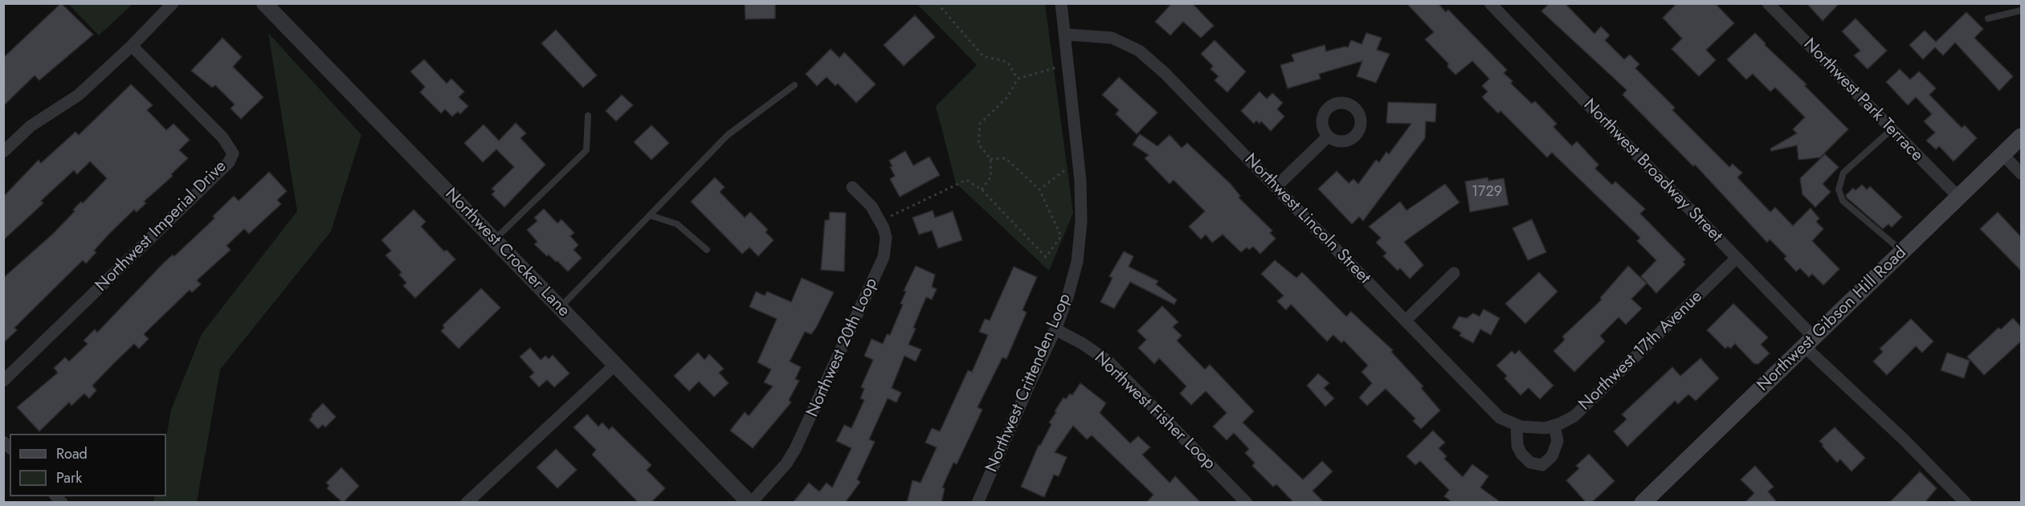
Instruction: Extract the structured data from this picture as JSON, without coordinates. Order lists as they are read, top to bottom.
{
  "streets": {
    "main road": ["Northwest Gibson Hill Road"],
    "street": [
      "Northwest Park Terrace",
      "Northwest Broadway Street",
      "Northwest Lincoln Street",
      "Northwest Imperial Drive",
      "Northwest Crocker Lane",
      "Northwest 20th Loop",
      "Northwest 17th Avenue",
      "Northwest Crittenden Loop",
      "Northwest Fisher Loop"
    ]
  },
  "crossings": [
    ["Northwest Park Terrace", "Northwest Gibson Hill Road"],
    ["Northwest Broadway Street", "Northwest Gibson Hill Road"],
    ["Northwest Broadway Street", "Northwest 17th Avenue"],
    ["Northwest Lincoln Street", "Northwest 17th Avenue"],
    ["Northwest Lincoln Street", "Northwest Crittenden Loop"],
    ["Northwest Crocker Lane", "Northwest 20th Loop"],
    ["Northwest Crittenden Loop", "Northwest Fisher Loop"]
  ],
  "house_numbers": ["1729"],
  "legend": ["Road", "Park"]
}
